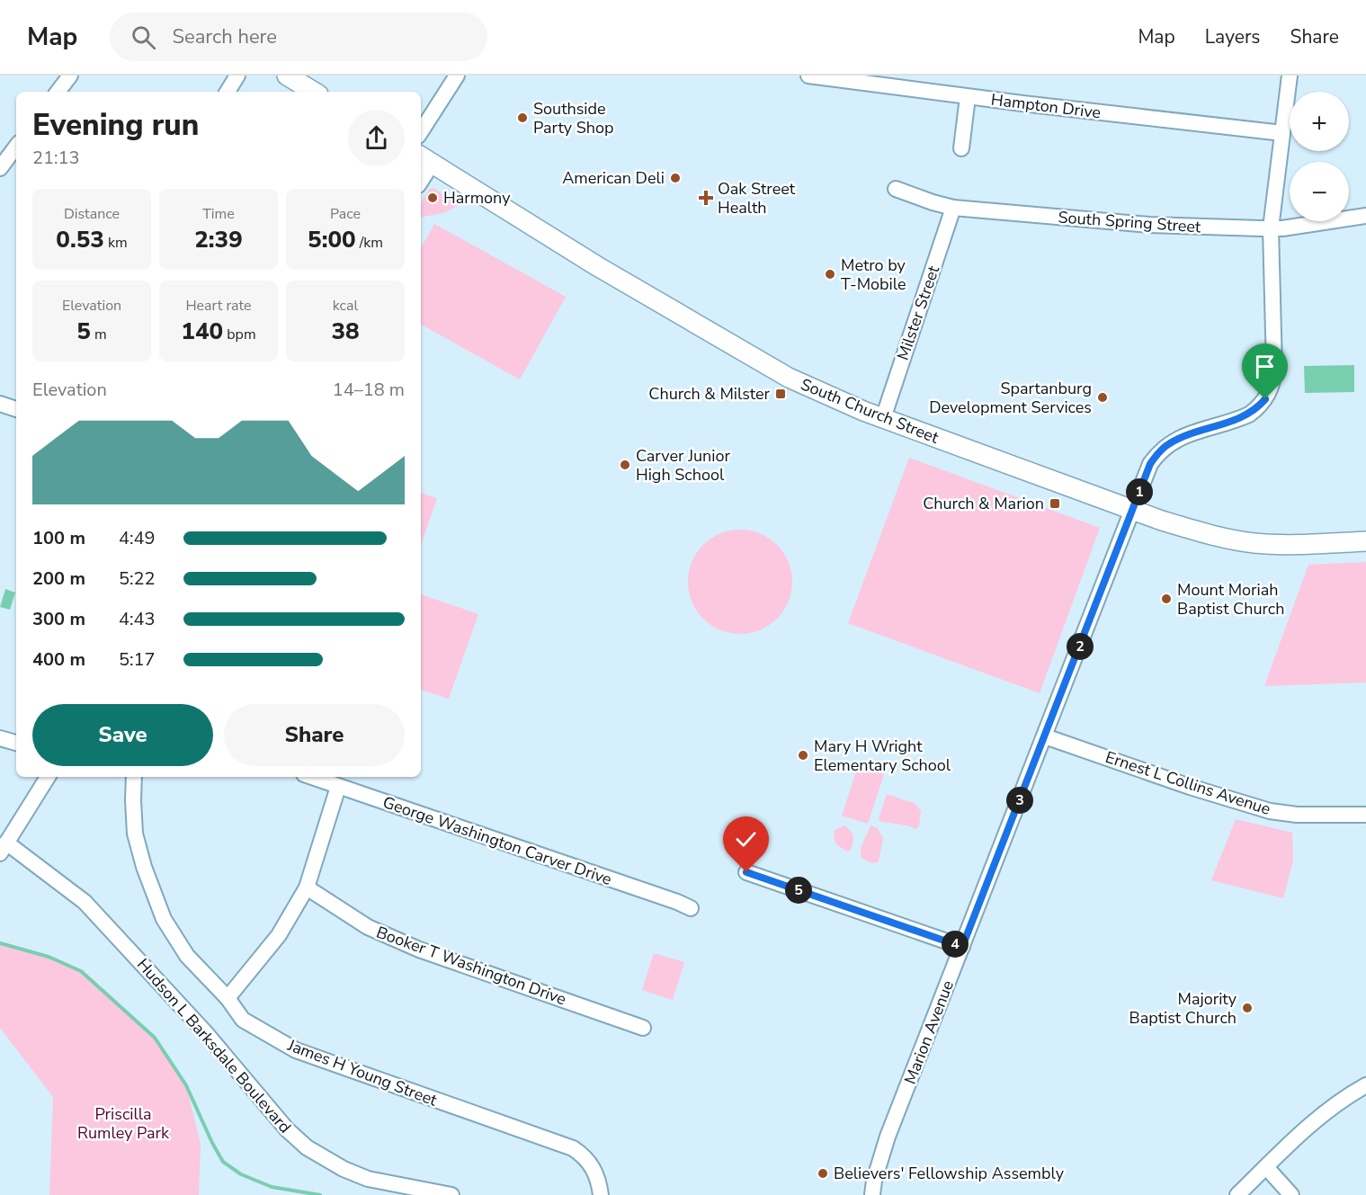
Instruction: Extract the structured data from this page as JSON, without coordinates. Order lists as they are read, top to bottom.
{
  "streets": {
    "main road": ["South Church Street"],
    "street": [
      "Hampton Drive",
      "South Spring Street",
      "Milster Street",
      "Ernest L Collins Avenue",
      "George Washington Carver Drive",
      "Booker T Washington Drive",
      "Marion Avenue",
      "Hudson L Barksdale Boulevard",
      "James H Young Street"
    ]
  },
  "crossings": [
    ["Hampton Drive", "Marion Avenue"],
    ["South Spring Street", "Milster Street"],
    ["South Spring Street", "Marion Avenue"],
    ["Milster Street", "South Church Street"],
    ["South Church Street", "Marion Avenue"],
    ["Ernest L Collins Avenue", "Marion Avenue"]
  ],
  "parks": ["Priscilla Rumley Park"],
  "places": {
    "other": [
      "Southside Party Shop",
      "American Deli",
      "Harmony",
      "Metro by T-Mobile",
      "Spartanburg Development Services",
      "Carver Junior High School",
      "Mount Moriah Baptist Church",
      "Mary H Wright Elementary School",
      "Majority Baptist Church",
      "Believers' Fellowship Assembly"
    ],
    "health": ["Oak Street Health"],
    "transit": ["Church & Milster", "Church & Marion"]
  },
  "page": {
    "header": "Map",
    "search": "Search here",
    "nav": ["Map", "Layers", "Share"],
    "map_buttons": ["+", "−"],
    "heading": ["Evening run", "21:13"],
    "stats": [
      ["Distance", "0.53 km"],
      ["Time", "2:39"],
      ["Pace", "5:00 /km"],
      ["Elevation", "5 m"],
      ["Heart rate", "140 bpm"],
      ["kcal", "38"]
    ],
    "chart": ["Elevation", "14–18 m"],
    "pins": [
      "1",
      "2",
      "3",
      "5",
      "4"
    ],
    "list": [
      {
        "name": "100 m",
        "note": "4:49"
      },
      {
        "name": "200 m",
        "note": "5:22"
      },
      {
        "name": "300 m",
        "note": "4:43"
      },
      {
        "name": "400 m",
        "note": "5:17"
      }
    ],
    "buttons": ["Save", "Share"]
  }
}
